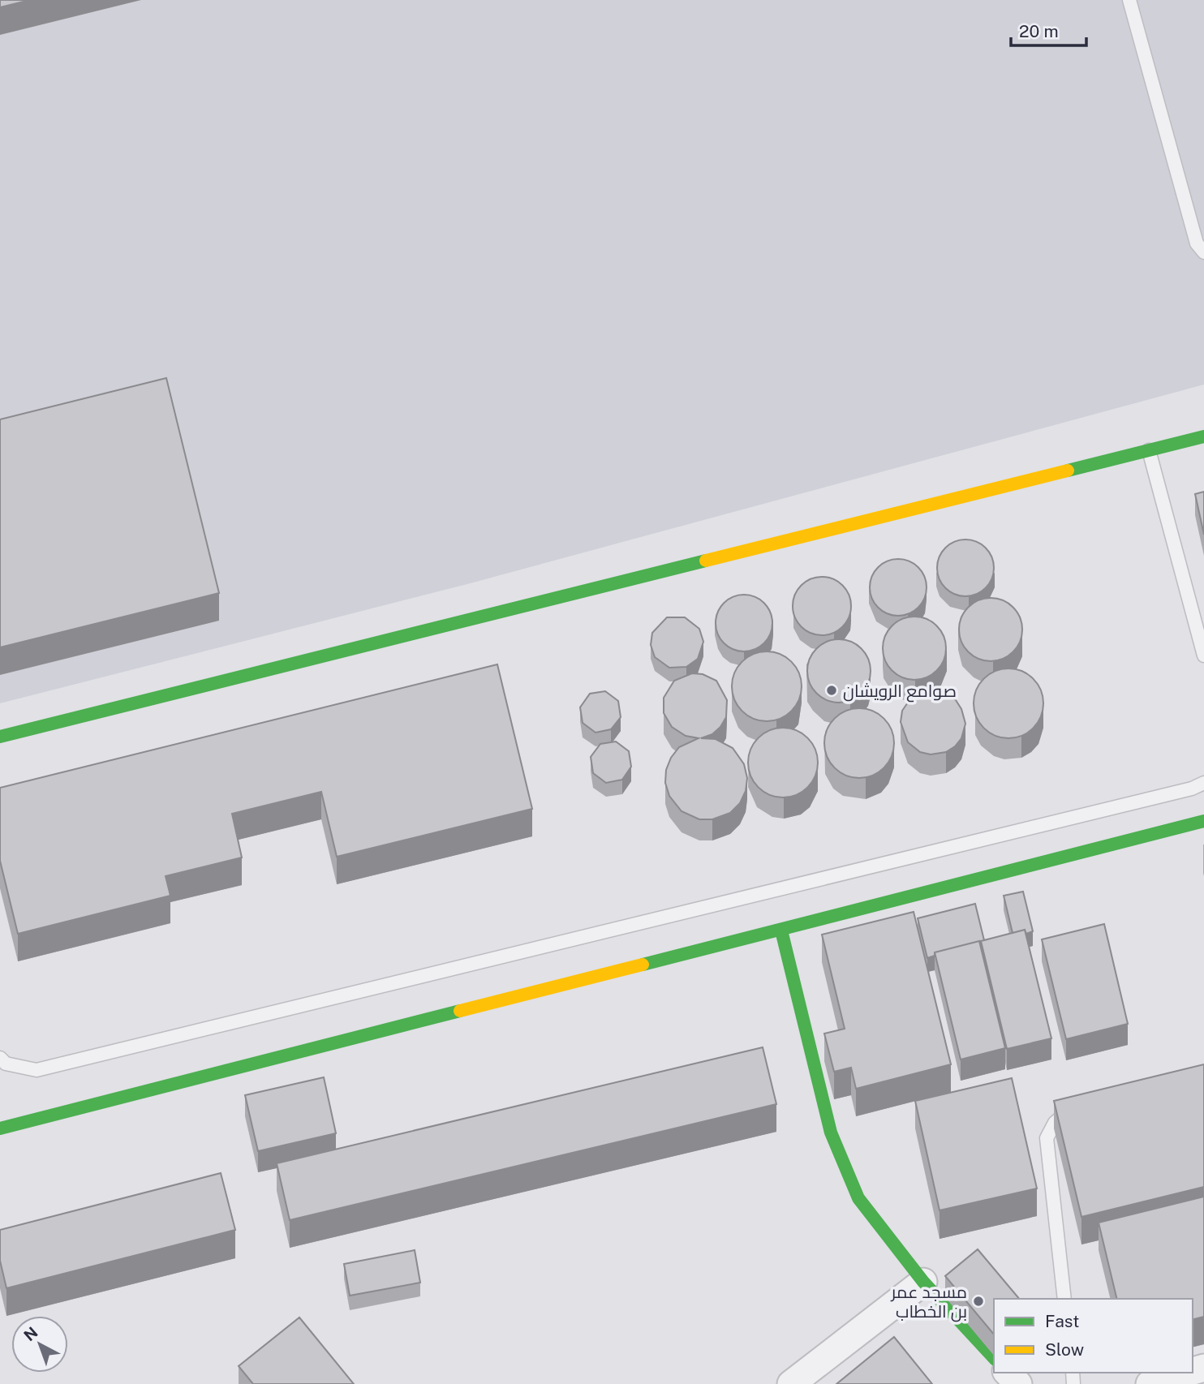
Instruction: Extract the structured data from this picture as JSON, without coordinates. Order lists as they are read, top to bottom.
{
  "places": ["صوامع الرويشان", "مسجد عمر بن الخطاب"],
  "legend": ["Fast", "Slow"],
  "scale_bar": "20 m",
  "north": "top left"
}
